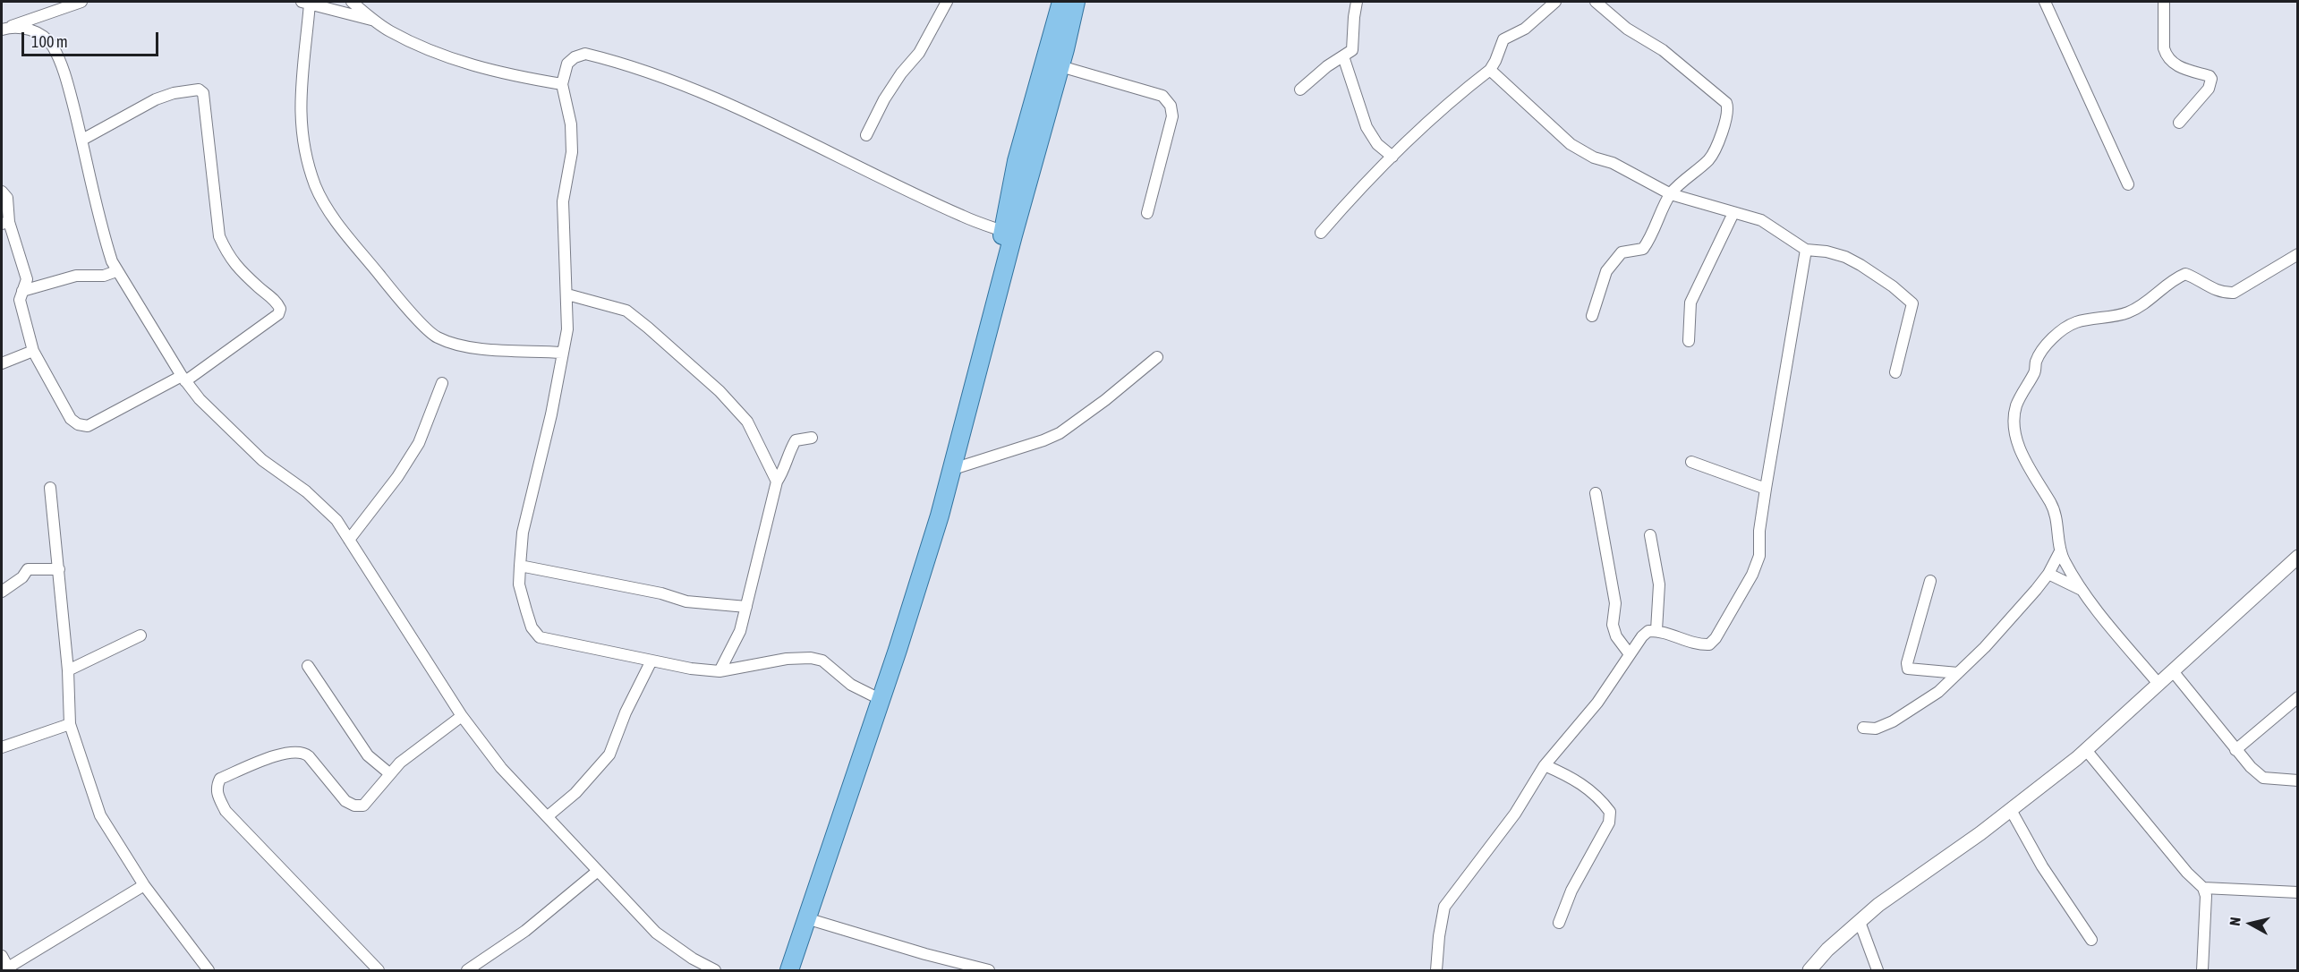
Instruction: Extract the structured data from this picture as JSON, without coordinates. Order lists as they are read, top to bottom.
{
  "scale_bar": "100 m",
  "north": "left"
}
